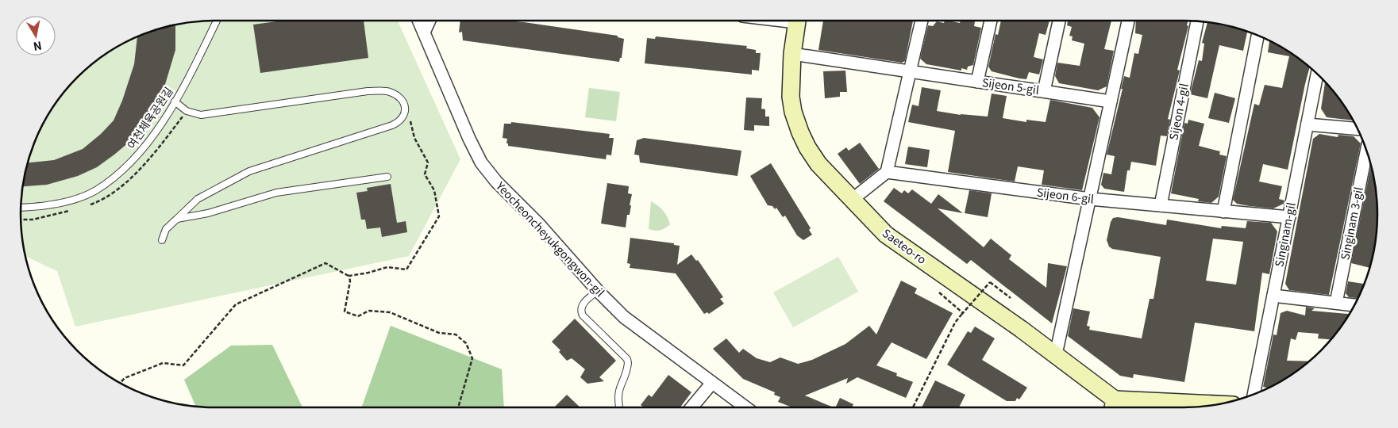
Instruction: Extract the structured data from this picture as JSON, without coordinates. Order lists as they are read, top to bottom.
{
  "streets": {
    "street": [
      "Sijeon 5-gil",
      "Sijeon 4-gil",
      "Sijeon 6-gil",
      "Singinam 3-gil",
      "Singinam-gil",
      "Yeocheoncheyukgongwon-gil",
      "Saeteo-ro"
    ],
    "lane": ["여천체육공원길"]
  },
  "crossings": [
    ["Sijeon 5-gil", "Saeteo-ro"],
    ["Sijeon 4-gil", "Sijeon 6-gil"],
    ["Sijeon 6-gil", "Singinam-gil"]
  ],
  "north": "bottom"
}
